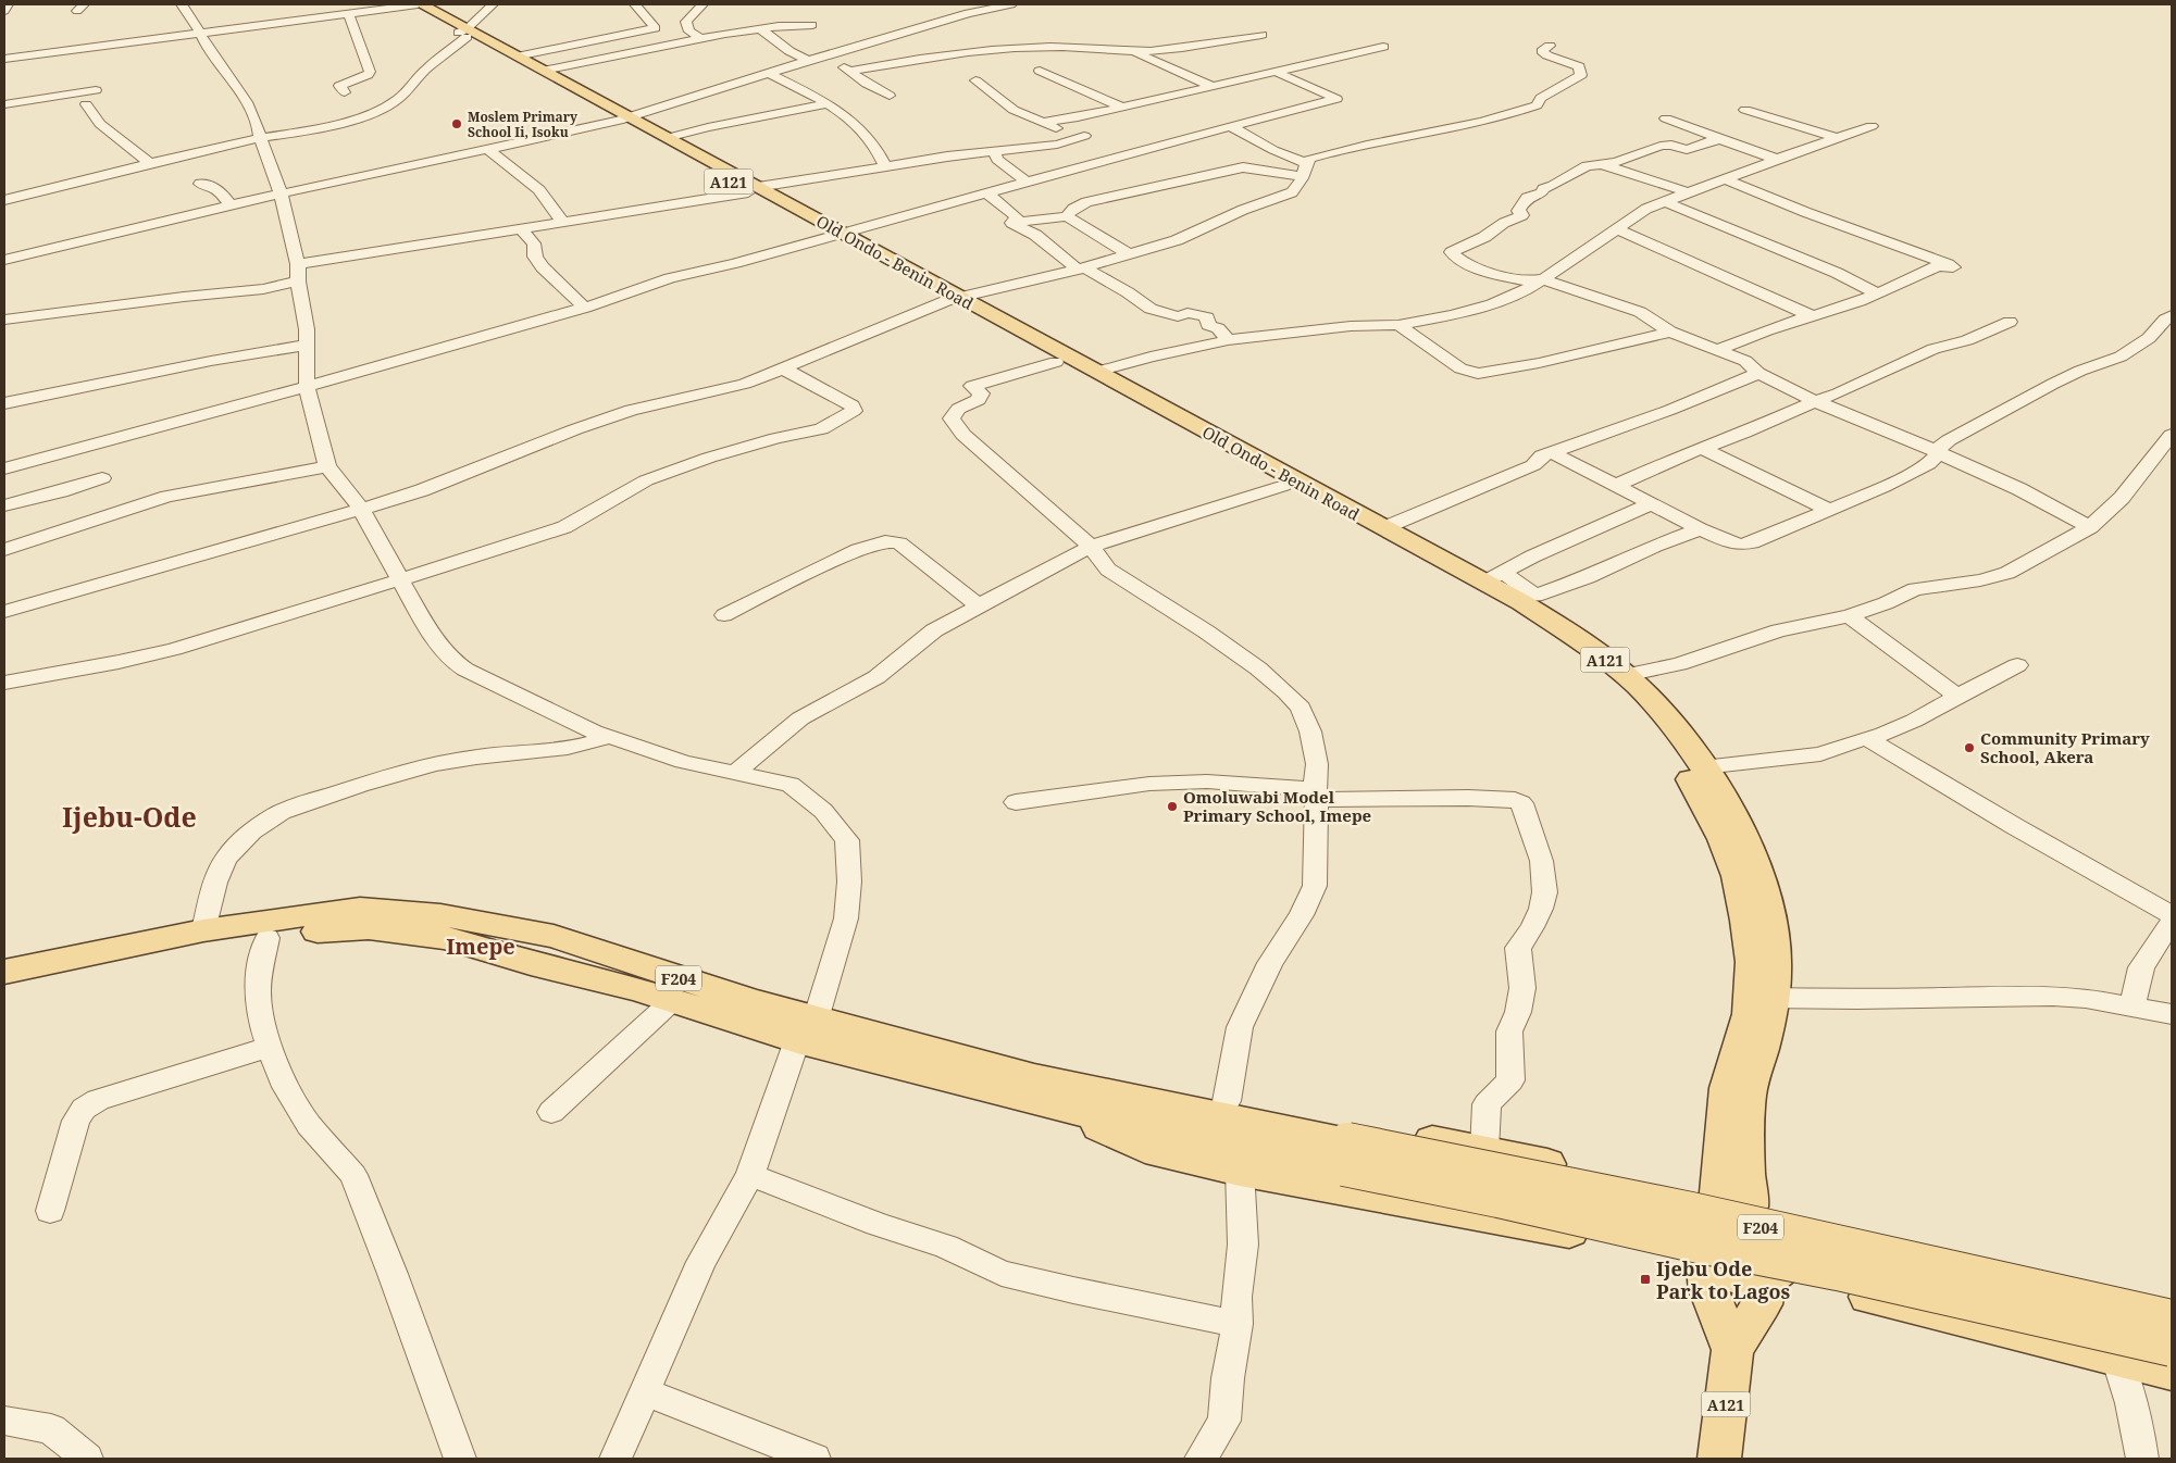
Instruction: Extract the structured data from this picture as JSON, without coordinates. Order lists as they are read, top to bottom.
{
  "streets": {
    "main road": ["A121", "Old Ondo - Benin Road", "F204"]
  },
  "crossings": [
    ["A121", "Old Ondo - Benin Road"]
  ],
  "districts": ["Ijebu-Ode", "Imepe"],
  "places": {
    "other": ["Moslem Primary School Ii, Isoku", "Community Primary School, Akera", "Omoluwabi Model Primary School, Imepe"],
    "transit": ["Ijebu Ode Park to Lagos"]
  }
}
